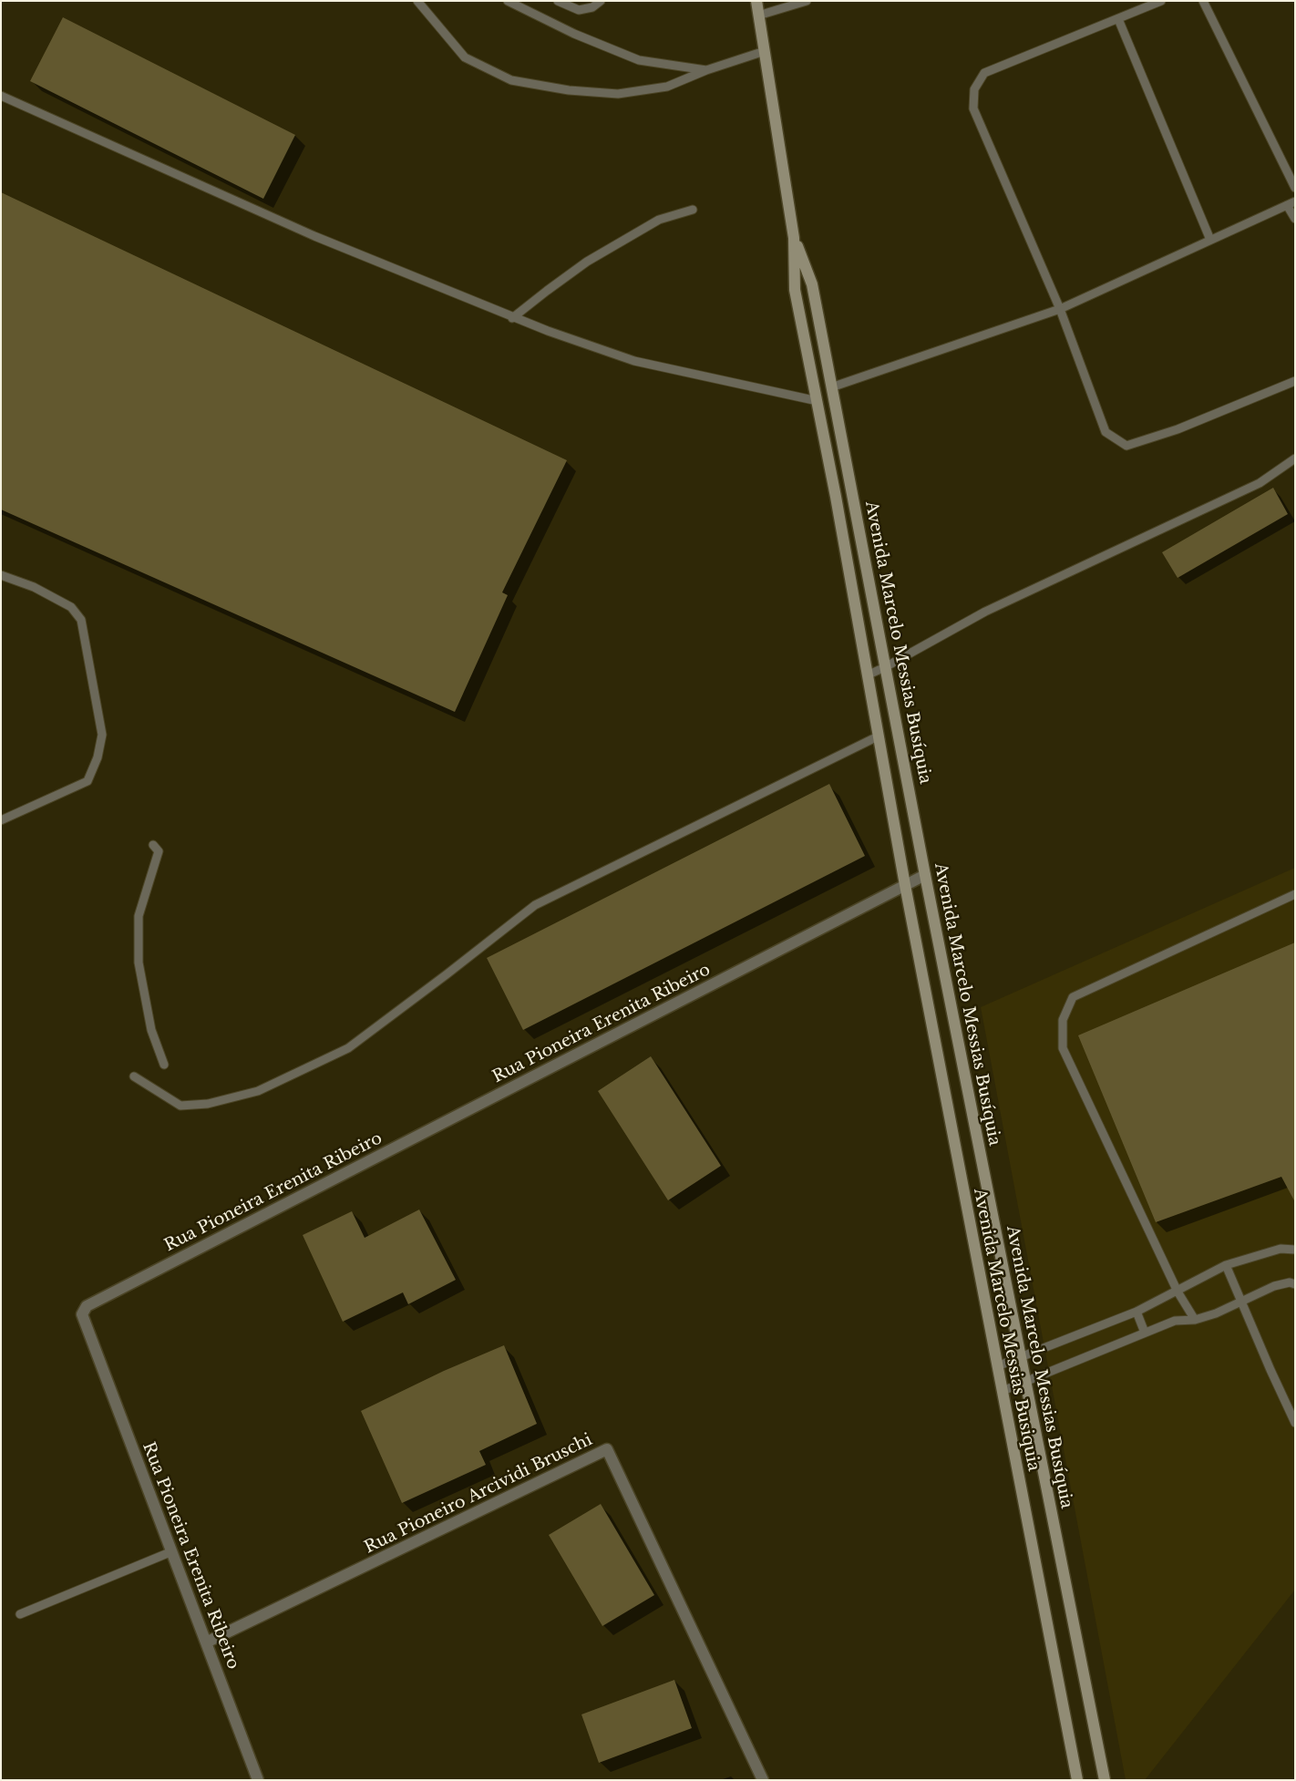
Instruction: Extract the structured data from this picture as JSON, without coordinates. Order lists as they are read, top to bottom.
{
  "streets": {
    "street": [
      "Avenida Marcelo Messias Busíquia",
      "Rua Pioneira Erenita Ribeiro",
      "Avenida Marcelo Messias Busiquia",
      "Rua Pioneiro Arcividi Bruschi"
    ]
  },
  "crossings": [
    ["Avenida Marcelo Messias Busíquia", "Rua Pioneira Erenita Ribeiro"],
    ["Avenida Marcelo Messias Busíquia", "Avenida Marcelo Messias Busiquia"],
    ["Rua Pioneira Erenita Ribeiro", "Avenida Marcelo Messias Busiquia"],
    ["Rua Pioneira Erenita Ribeiro", "Rua Pioneiro Arcividi Bruschi"]
  ]
}
